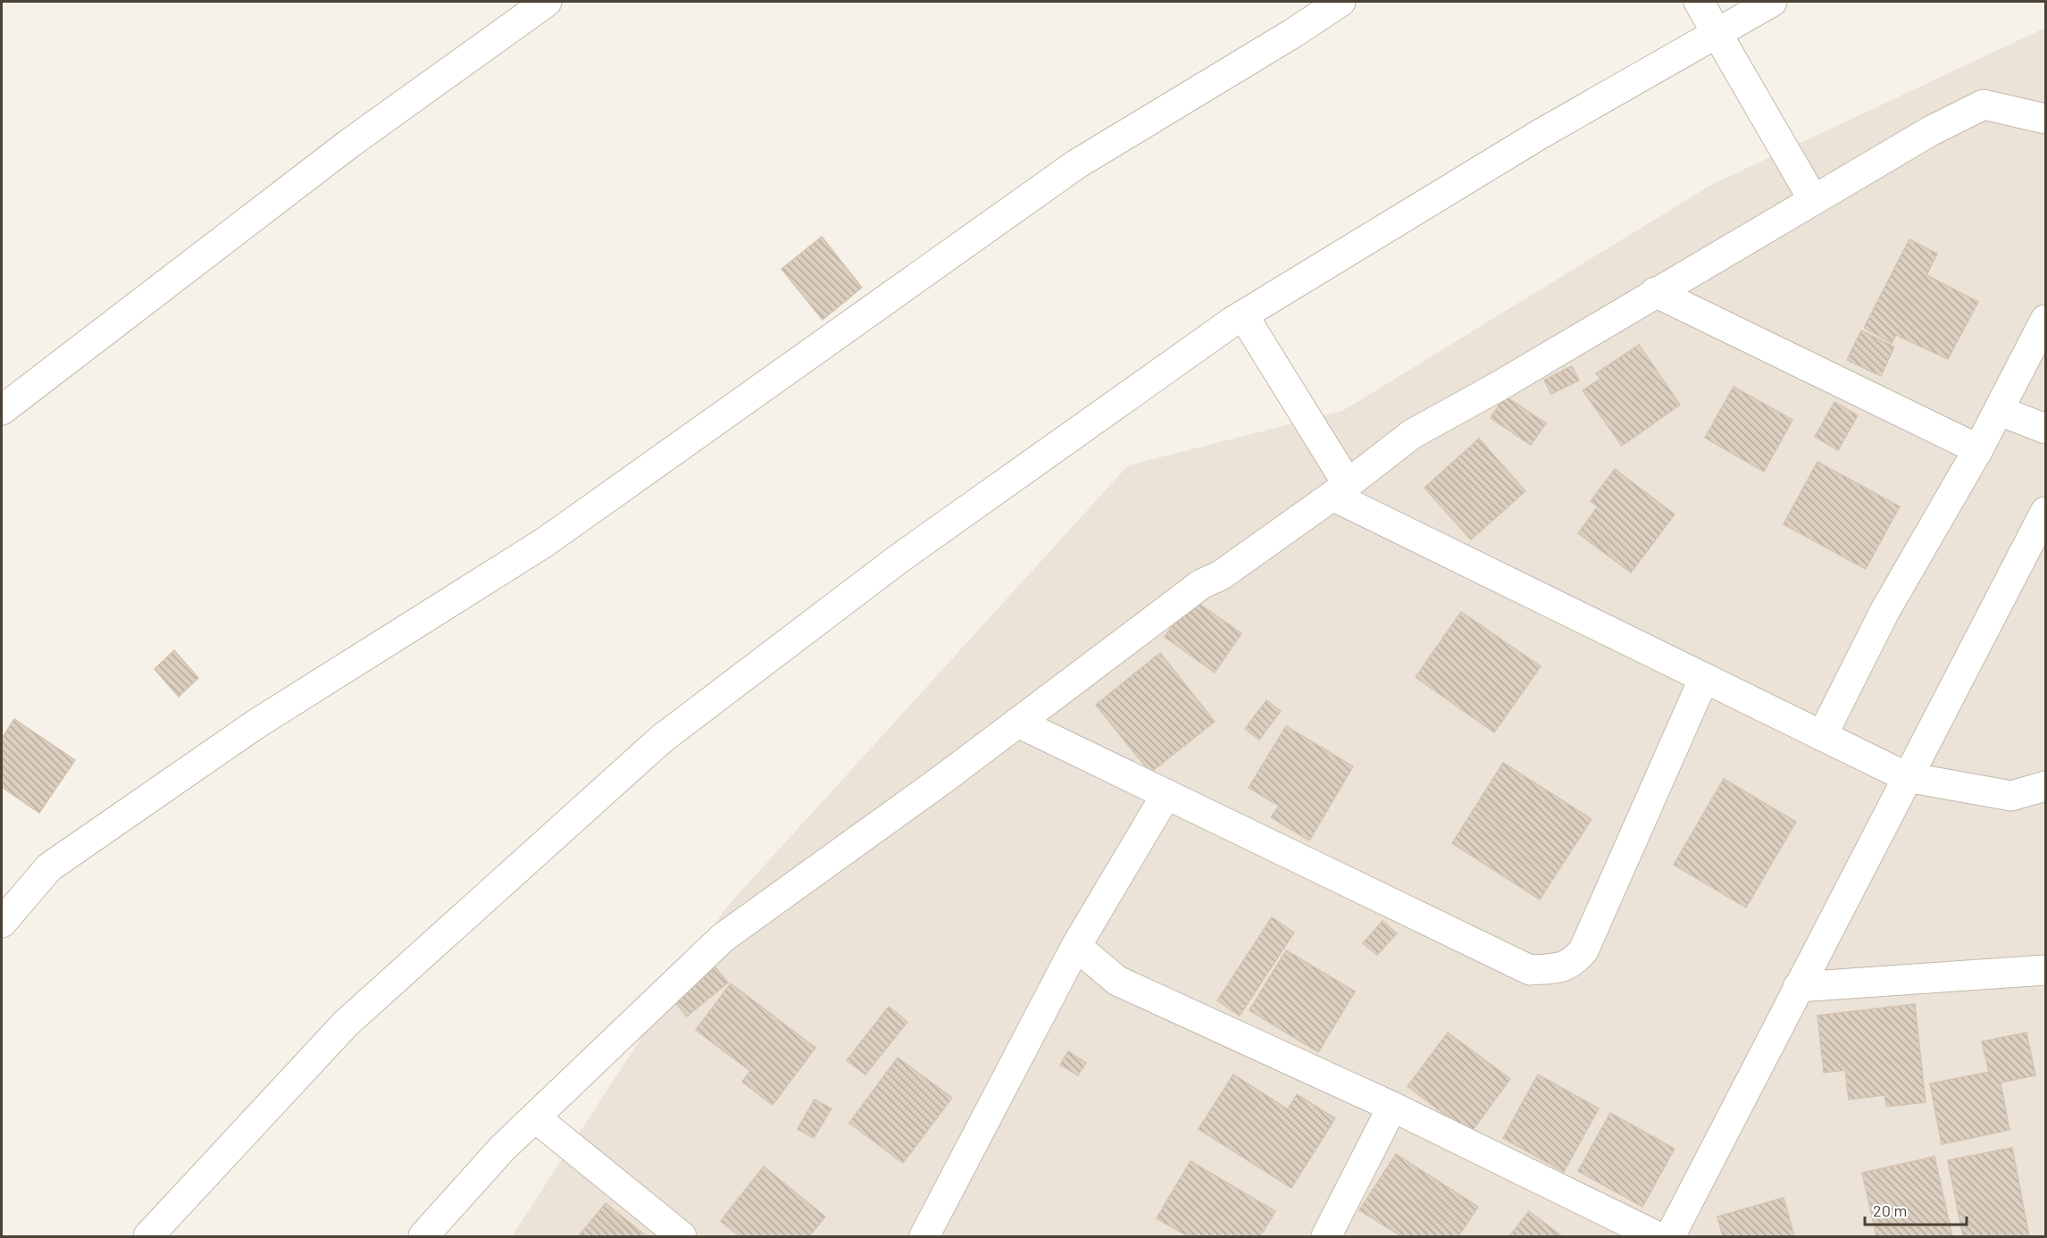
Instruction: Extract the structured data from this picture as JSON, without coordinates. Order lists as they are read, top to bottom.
{
  "scale_bar": "20 m"
}
